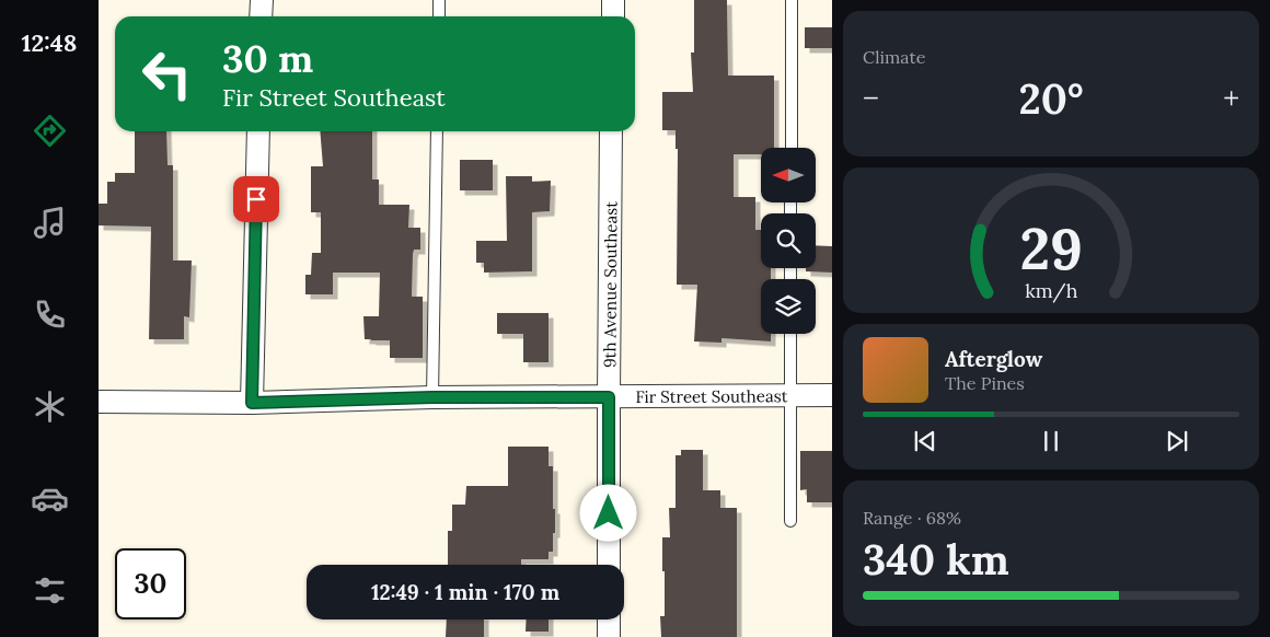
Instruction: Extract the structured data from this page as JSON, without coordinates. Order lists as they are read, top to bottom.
{
  "streets": {
    "street": ["9th Avenue Southeast", "Fir Street Southeast"]
  },
  "crossings": [
    ["9th Avenue Southeast", "Fir Street Southeast"]
  ],
  "north": "left",
  "page": {
    "tabs": "12:48",
    "tile": [
      "Climate",
      ["Range · 68%", "340 km"]
    ],
    "turn": ["30 m", "Fir Street Southeast"],
    "heat": ["−", "20°", "+"],
    "song": ["Afterglow", "The Pines"],
    "limit": "30",
    "trip": "12:49 · 1 min · 170 m",
    "gauge": ["29", "km/h"]
  }
}
